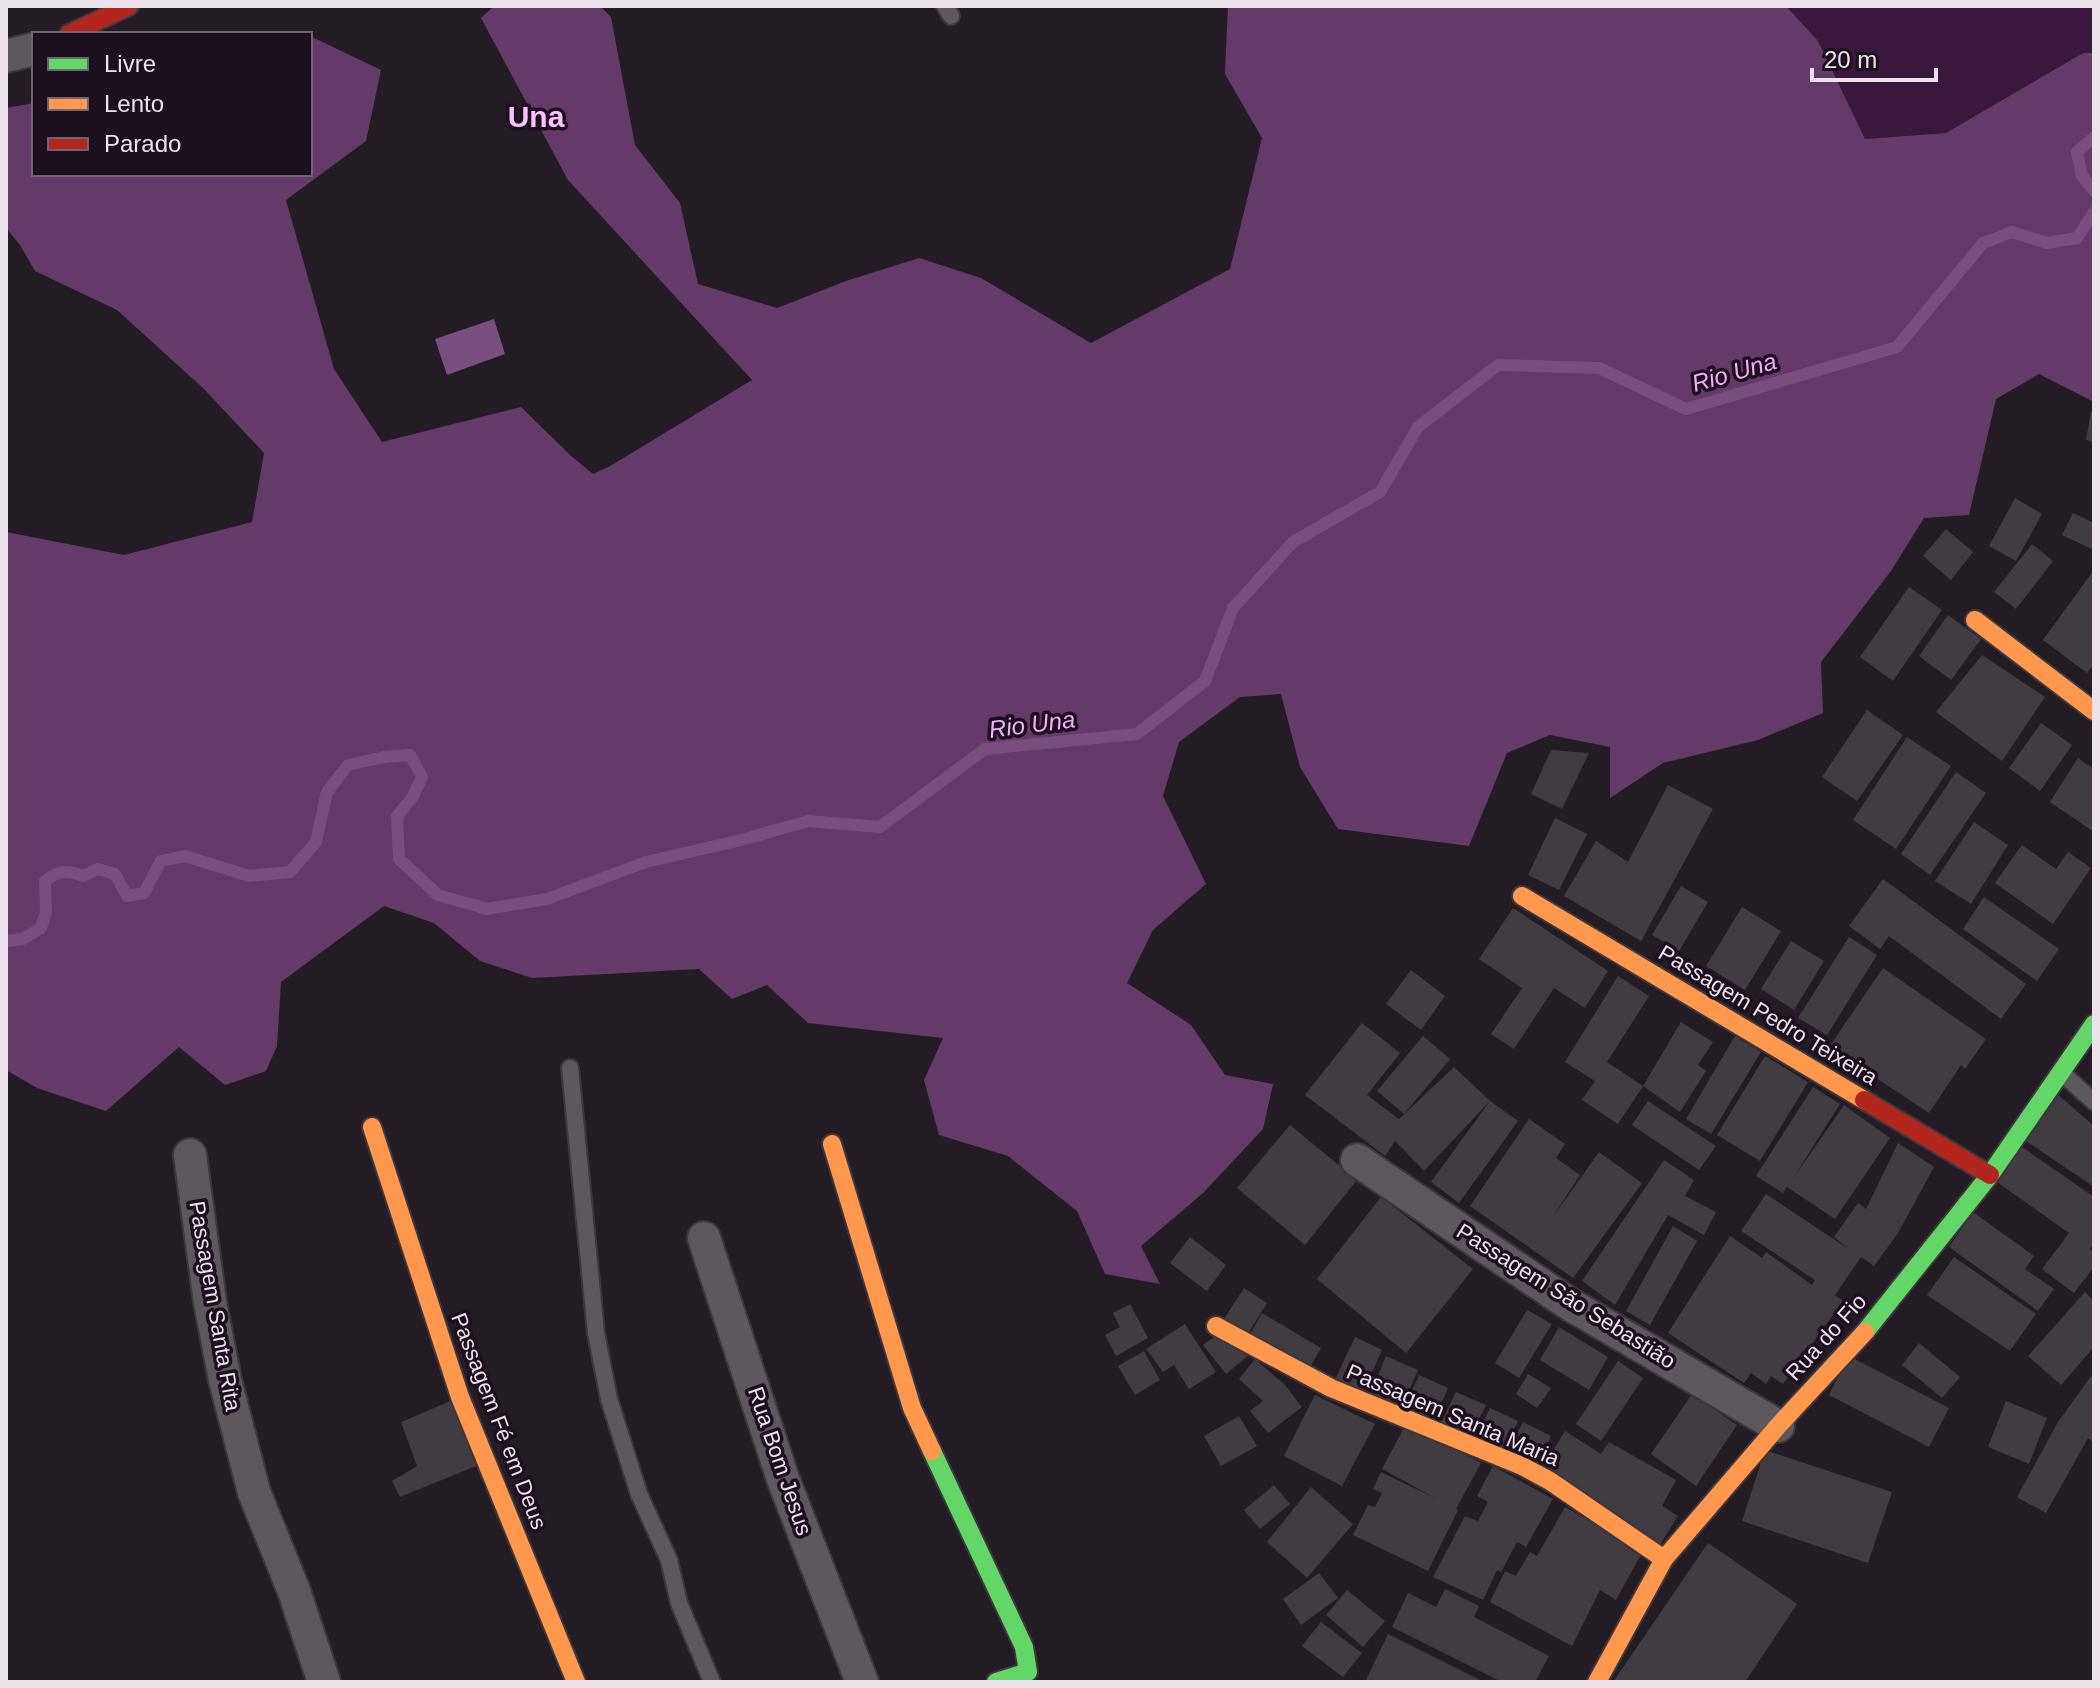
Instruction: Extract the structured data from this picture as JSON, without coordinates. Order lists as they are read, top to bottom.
{
  "streets": {
    "street": [
      "Passagem Pedro Teixeira",
      "Passagem São Sebastião",
      "Passagem Santa Rita",
      "Rua do Fio",
      "Passagem Santa Maria",
      "Passagem Fé em Deus",
      "Rua Bom Jesus"
    ]
  },
  "crossings": [
    ["Passagem Pedro Teixeira", "Rua do Fio"],
    ["Passagem São Sebastião", "Rua do Fio"],
    ["Rua do Fio", "Passagem Santa Maria"]
  ],
  "districts": ["Una"],
  "water": ["Rio Una"],
  "legend": ["Livre", "Lento", "Parado"],
  "scale_bar": "20 m"
}
